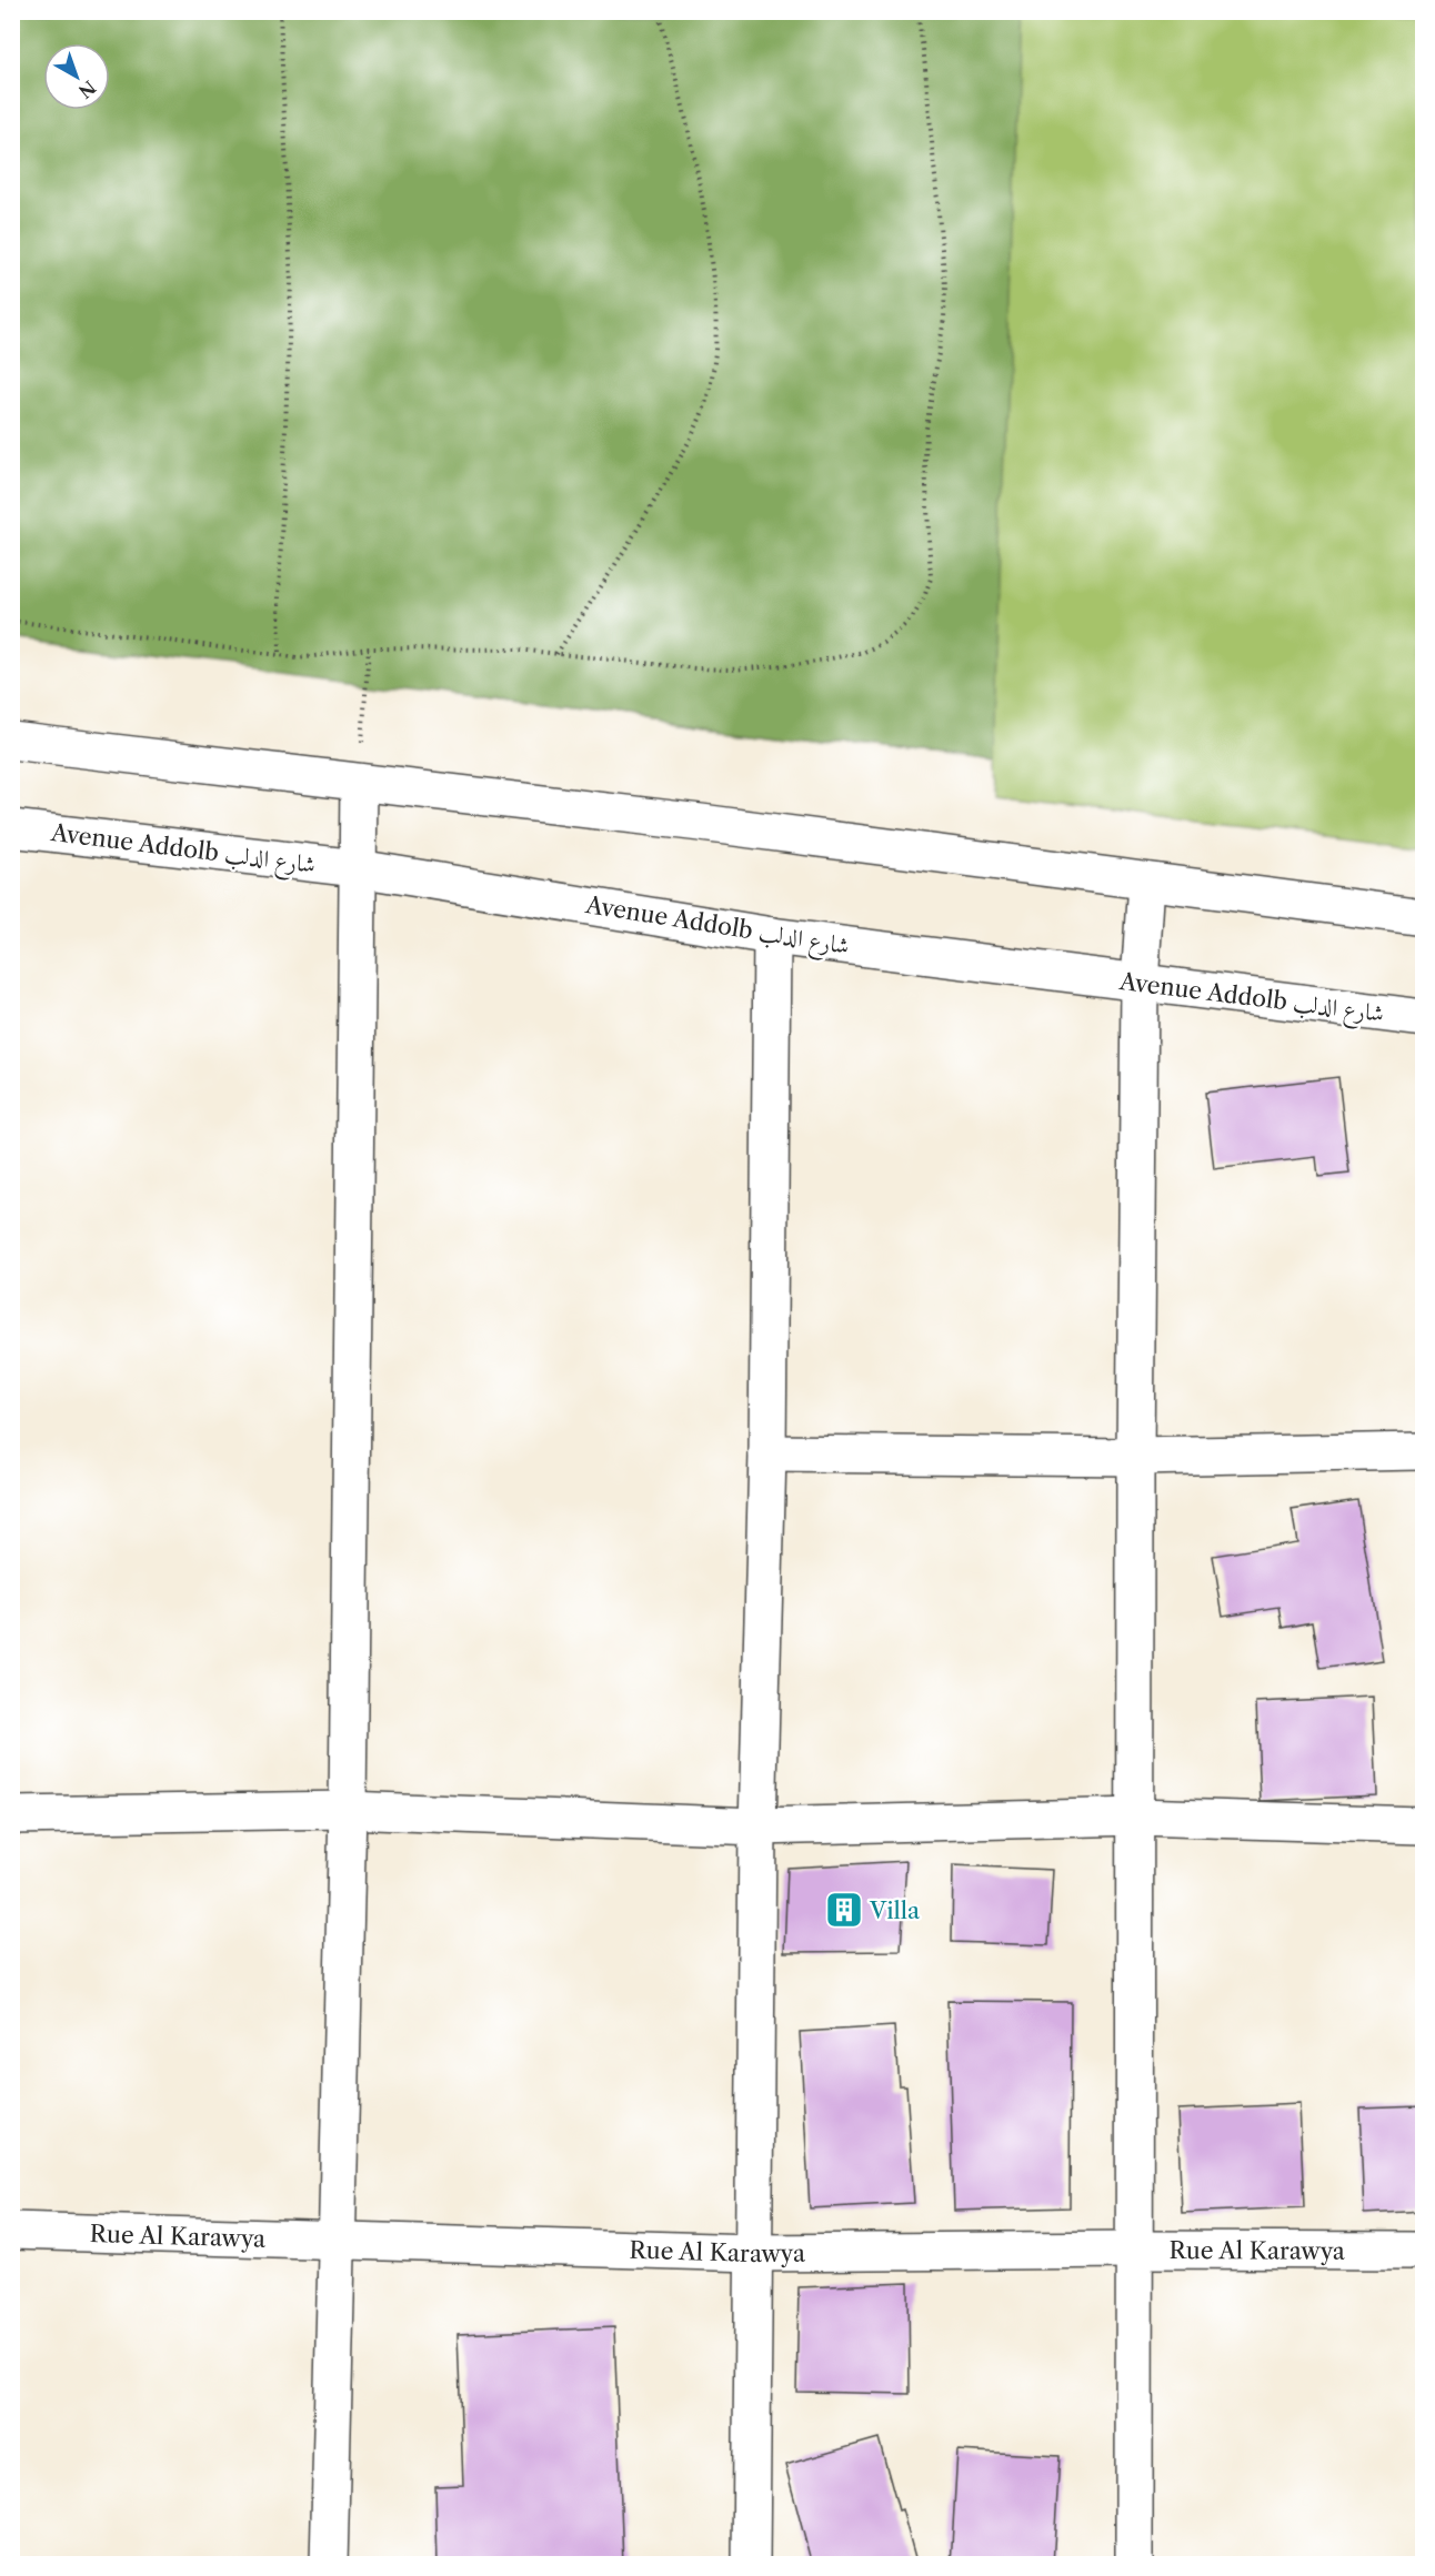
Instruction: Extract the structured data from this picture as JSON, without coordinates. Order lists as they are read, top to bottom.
{
  "streets": {
    "street": ["Avenue Addolb شارع الدلب", "Rue Al Karawya"]
  },
  "places": {
    "building": ["Villa"]
  },
  "north": "bottom right"
}
